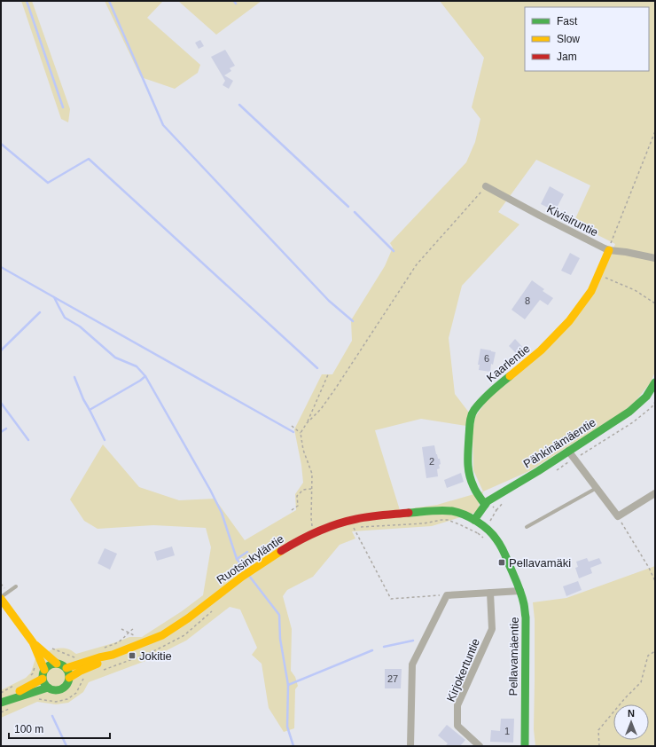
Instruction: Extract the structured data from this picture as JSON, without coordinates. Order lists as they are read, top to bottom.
{
  "streets": {
    "street": [
      "Kivisiruntie",
      "Kaarlentie",
      "Pähkinämäentie",
      "Ruotsinkyläntie",
      "Pellavamäentie",
      "Kirjokertuntie"
    ]
  },
  "crossings": [
    ["Kivisiruntie", "Kaarlentie"],
    ["Kaarlentie", "Pähkinämäentie"],
    ["Pähkinämäentie", "Ruotsinkyläntie"],
    ["Pähkinämäentie", "Pellavamäentie"],
    ["Ruotsinkyläntie", "Pellavamäentie"]
  ],
  "places": {
    "transit": ["Pellavamäki", "Jokitie"]
  },
  "house_numbers": [
    "8",
    "6",
    "2",
    "27",
    "1"
  ],
  "legend": ["Fast", "Slow", "Jam"],
  "scale_bar": "100 m",
  "north": "top"
}
